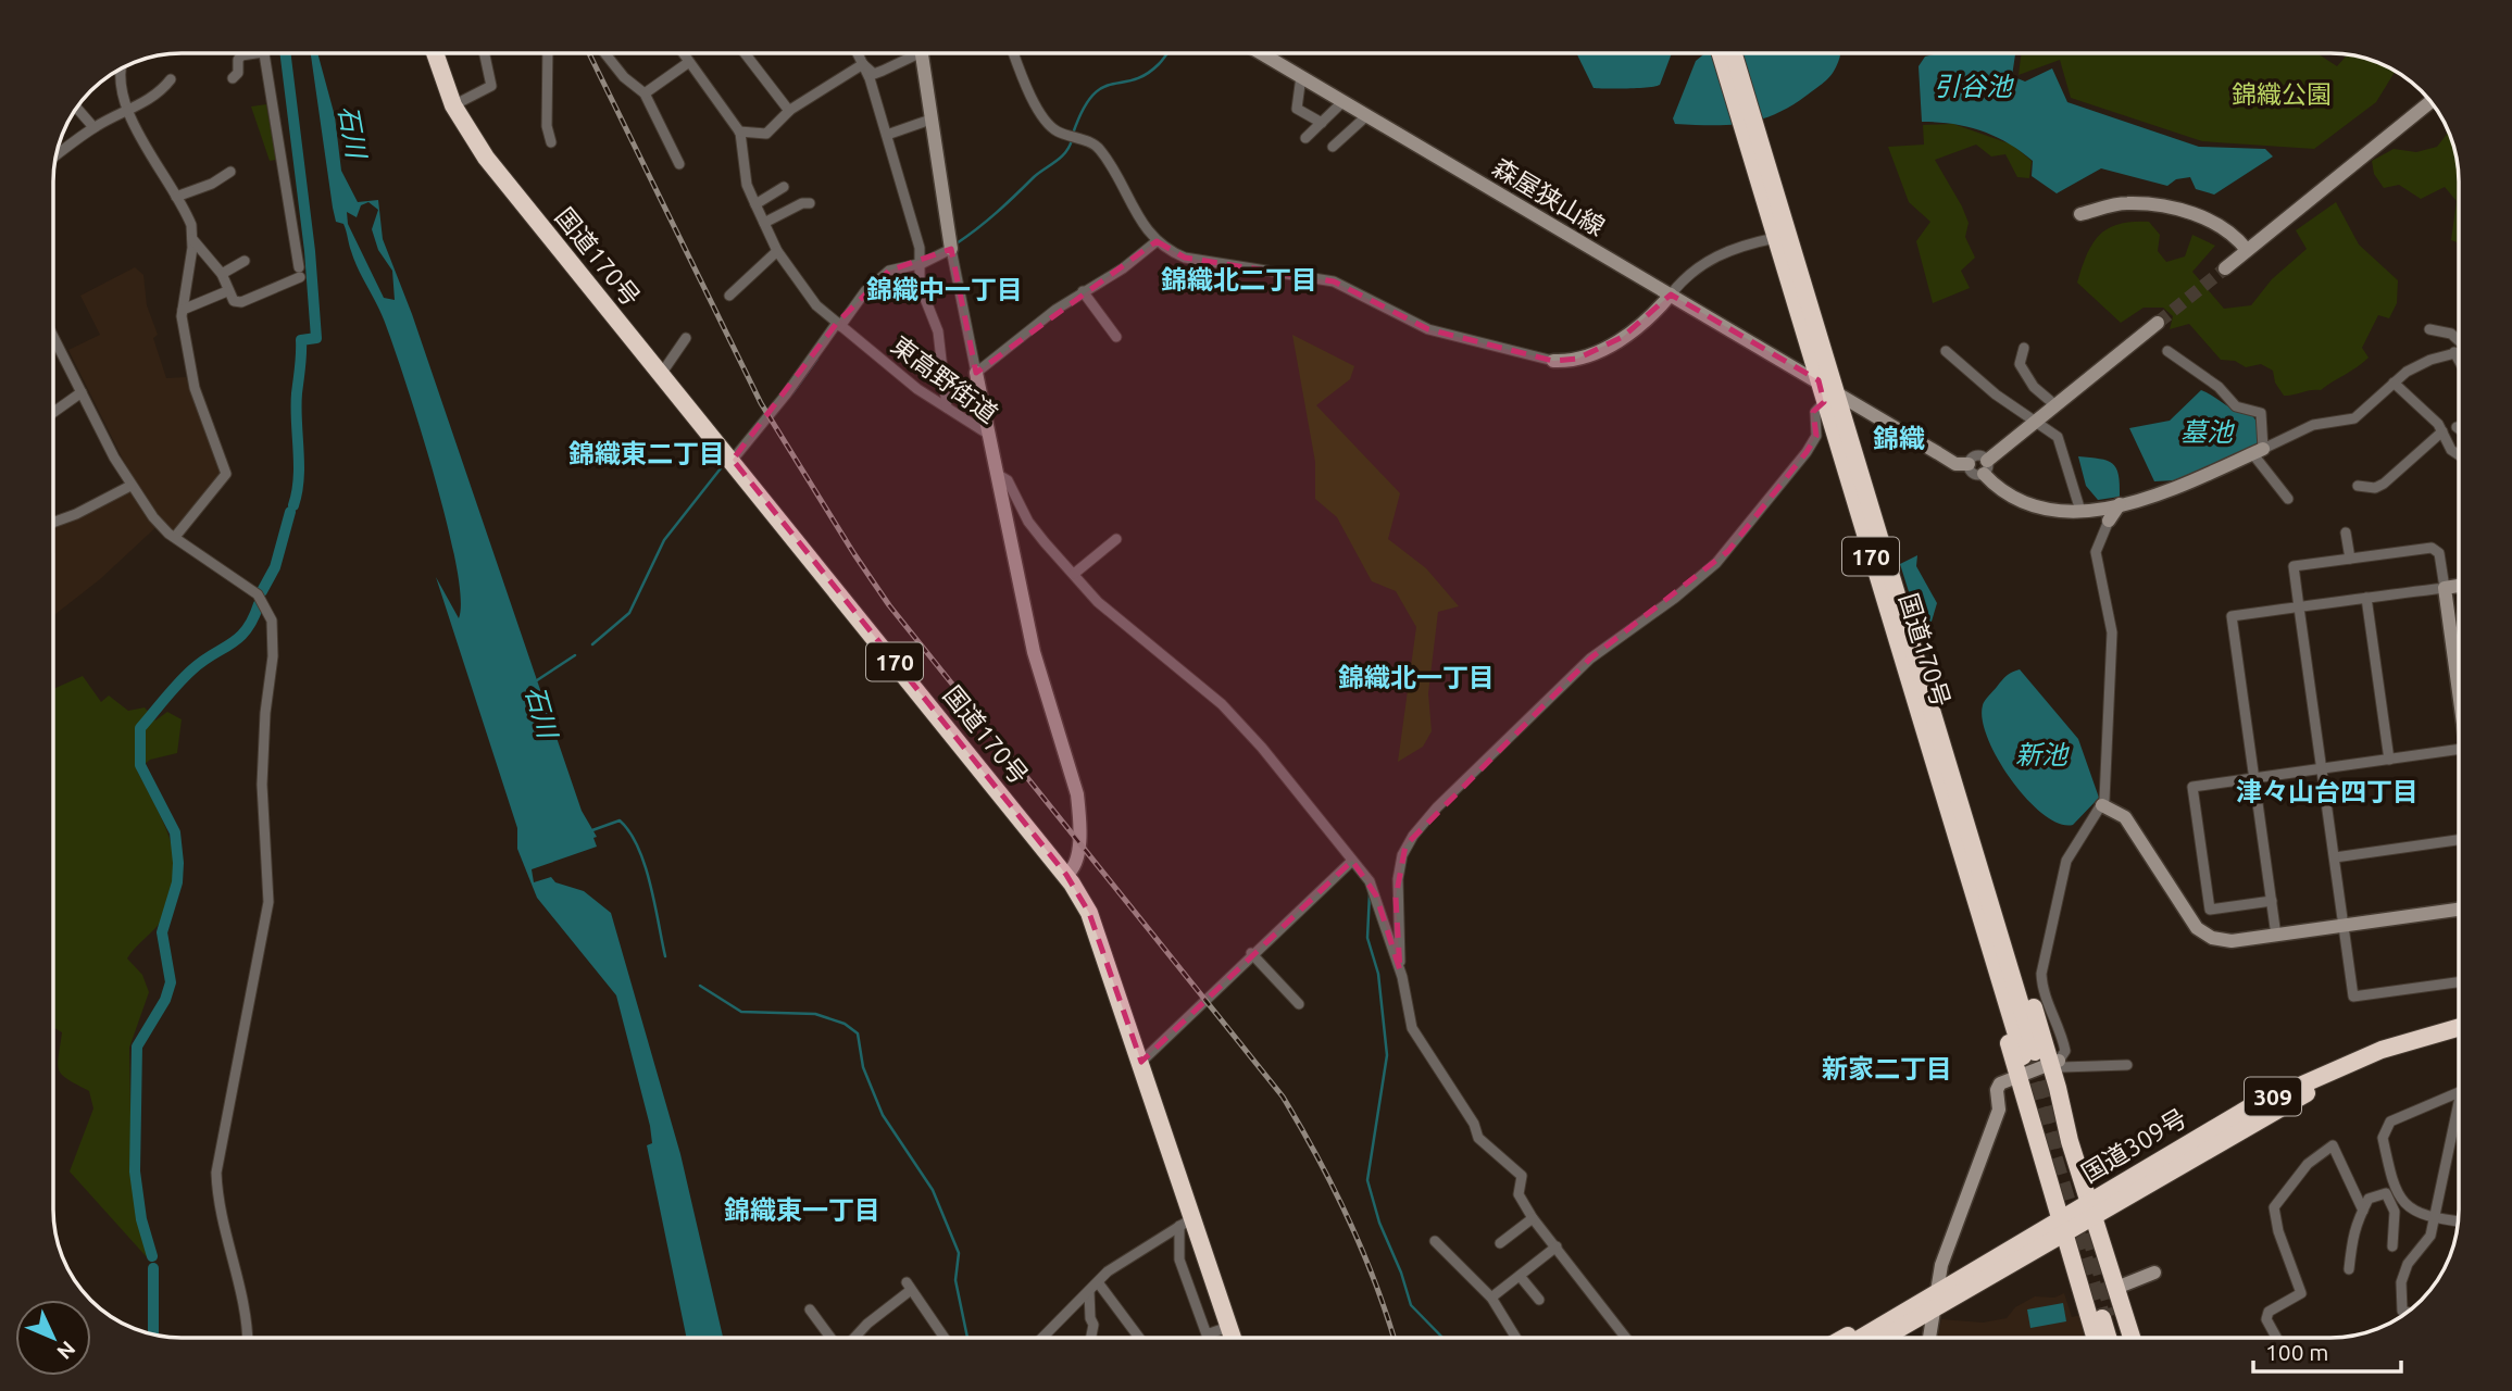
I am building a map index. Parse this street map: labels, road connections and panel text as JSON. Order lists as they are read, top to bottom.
{
  "streets": {
    "highway": [
      "国道170号",
      "170",
      "309",
      "国道309号"
    ],
    "street": ["森屋狭山線", "東高野街道"]
  },
  "crossings": [
    ["森屋狭山線", "国道170号"],
    ["309", "国道309号"]
  ],
  "districts": [
    "錦織北二丁目",
    "錦織中一丁目",
    "錦織",
    "錦織東二丁目",
    "錦織北一丁目",
    "津々山台四丁目",
    "新家二丁目",
    "錦織東一丁目"
  ],
  "water": [
    "引谷池",
    "石川",
    "墓池",
    "新池"
  ],
  "parks": ["錦織公園"],
  "scale_bar": "100 m",
  "north": "bottom right"
}
